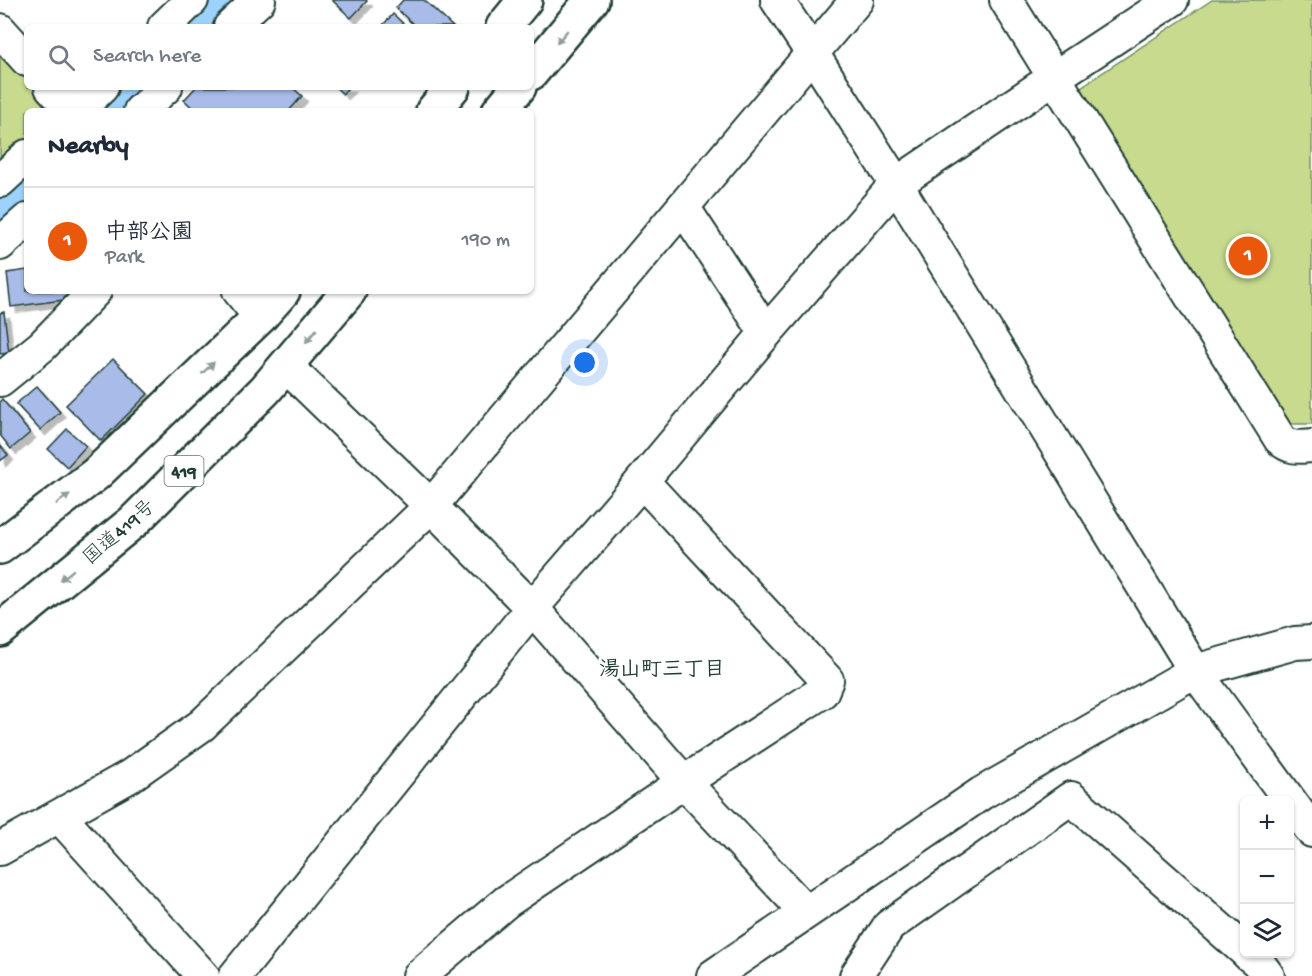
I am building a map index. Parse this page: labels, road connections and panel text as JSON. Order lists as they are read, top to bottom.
{
  "streets": {
    "highway": ["419", "国道419号"]
  },
  "districts": ["湯山町三丁目"],
  "page": {
    "search": "Search here",
    "heading": "Nearby",
    "list": [
      {
        "mark": "1",
        "name": "中部公園",
        "note": "Park",
        "value": "190 m"
      }
    ],
    "pins": "1",
    "map_buttons": ["+", "−"]
  }
}
